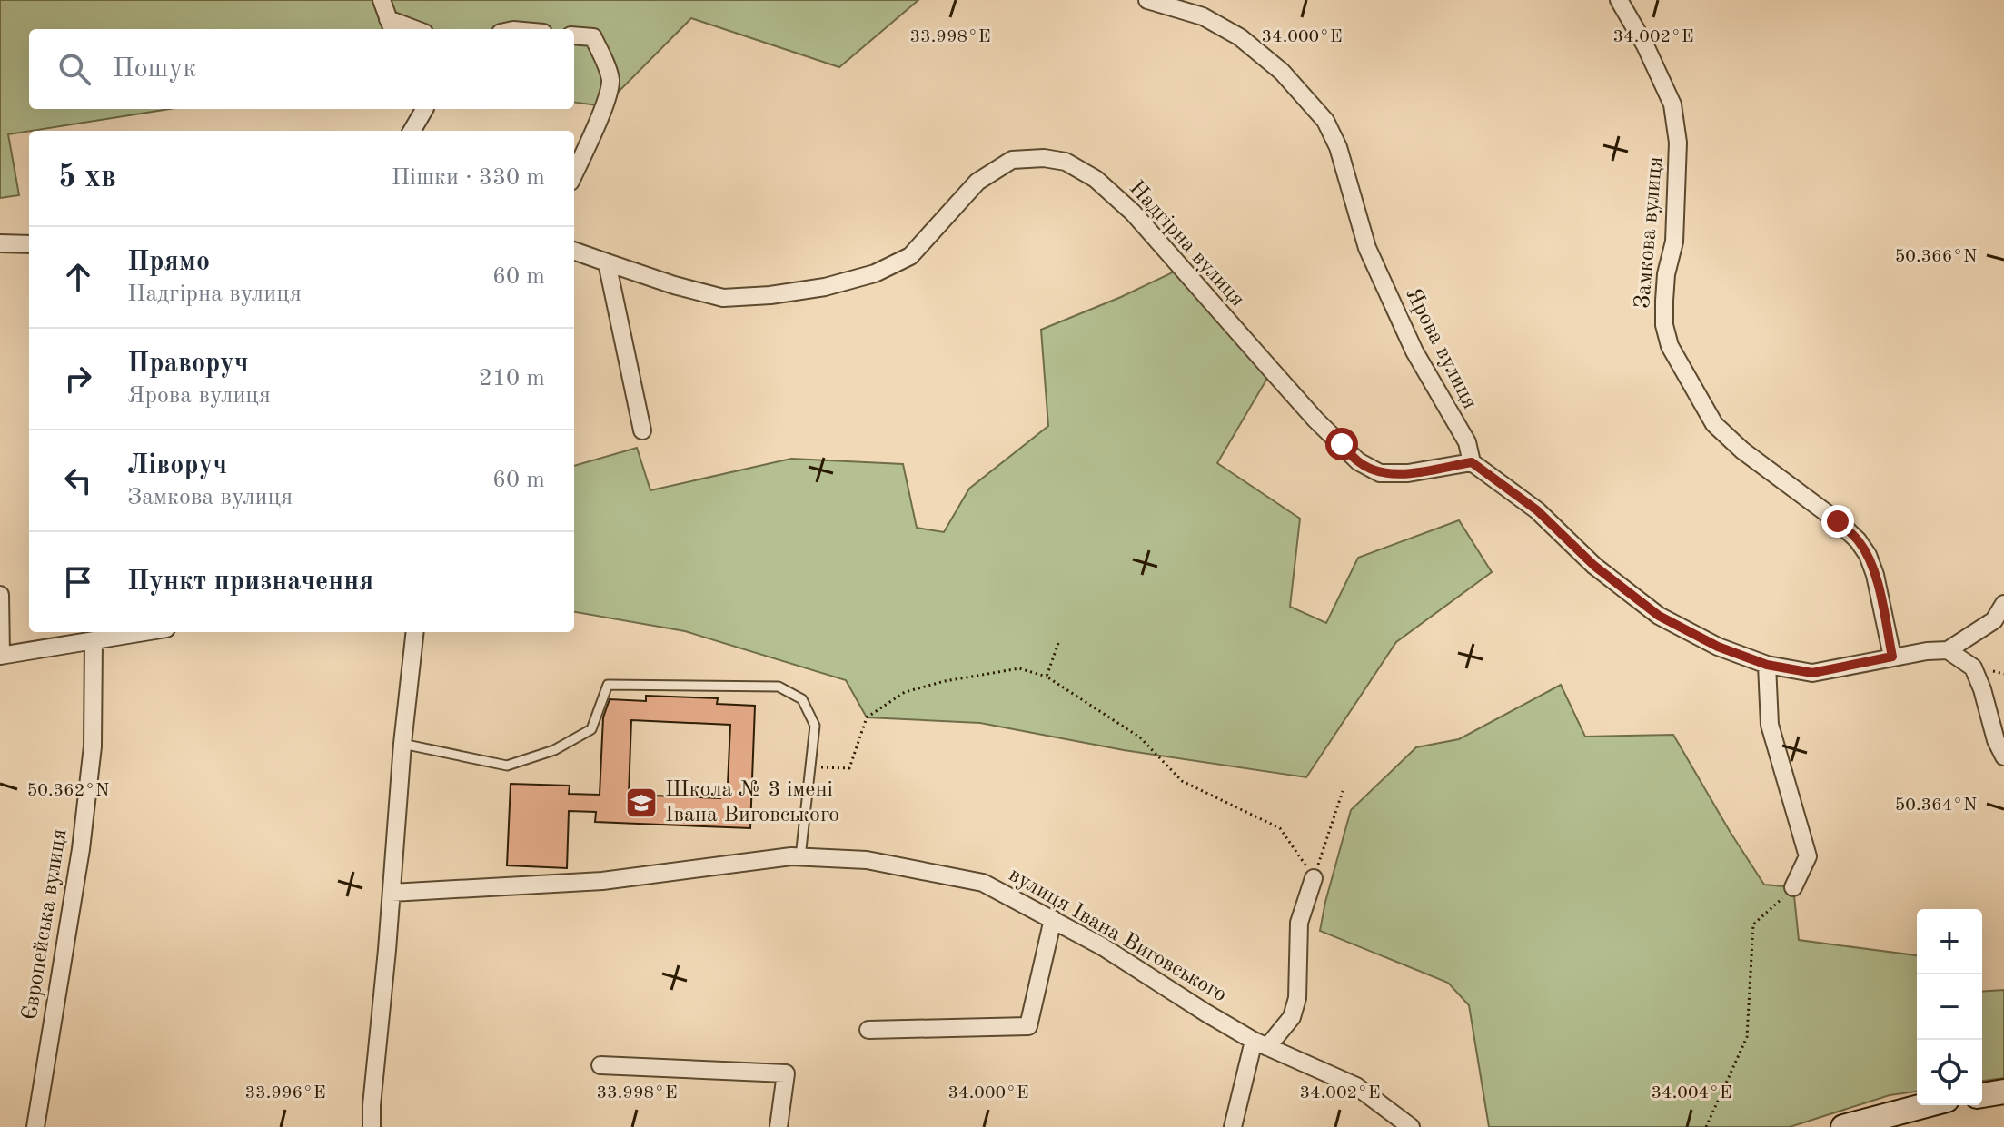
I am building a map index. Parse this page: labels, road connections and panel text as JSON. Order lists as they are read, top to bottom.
{
  "streets": {
    "street": [
      "Замкова вулиця",
      "Надгірна вулиця",
      "Ярова вулиця",
      "Європейська вулиця",
      "вулиця Івана Виговського"
    ]
  },
  "crossings": [
    ["Надгірна вулиця", "Ярова вулиця"]
  ],
  "places": {
    "school or university": ["Школа № 3 імені Івана Виговського"]
  },
  "page": {
    "search": "Пошук",
    "heading": ["5 хв", "Пішки · 330 m"],
    "list": [
      ["Прямо", "Надгірна вулиця", "60 m"],
      ["Праворуч", "Ярова вулиця", "210 m"],
      ["Ліворуч", "Замкова вулиця", "60 m"],
      "Пункт призначення"
    ],
    "map_buttons": ["+", "−"]
  },
  "coordinates": [
    "33.998°E",
    "34.000°E",
    "34.002°E",
    "50.366°N",
    "50.362°N",
    "50.364°N",
    "33.996°E",
    "34.004°E"
  ]
}
